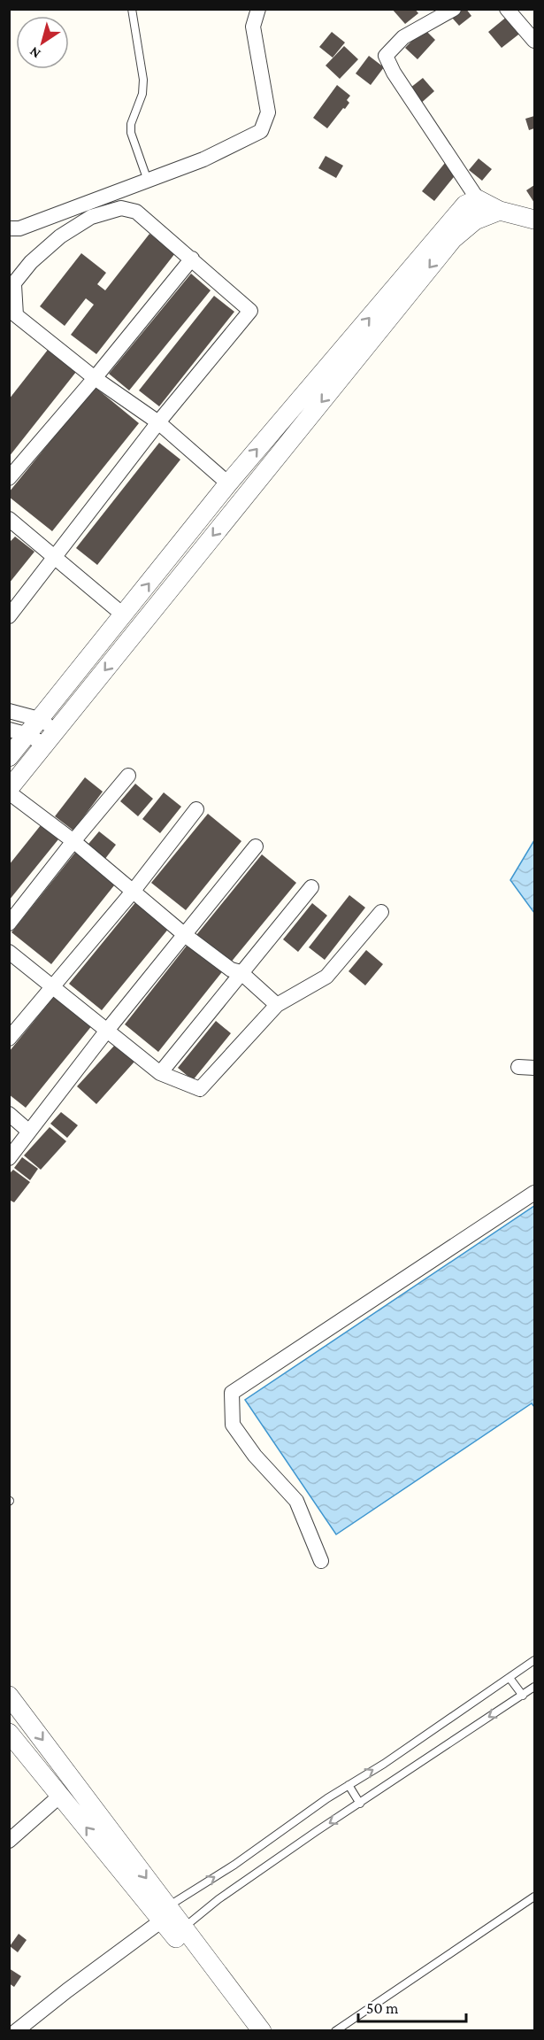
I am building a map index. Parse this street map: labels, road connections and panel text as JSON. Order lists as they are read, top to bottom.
{
  "scale_bar": "50 m",
  "north": "bottom left"
}
